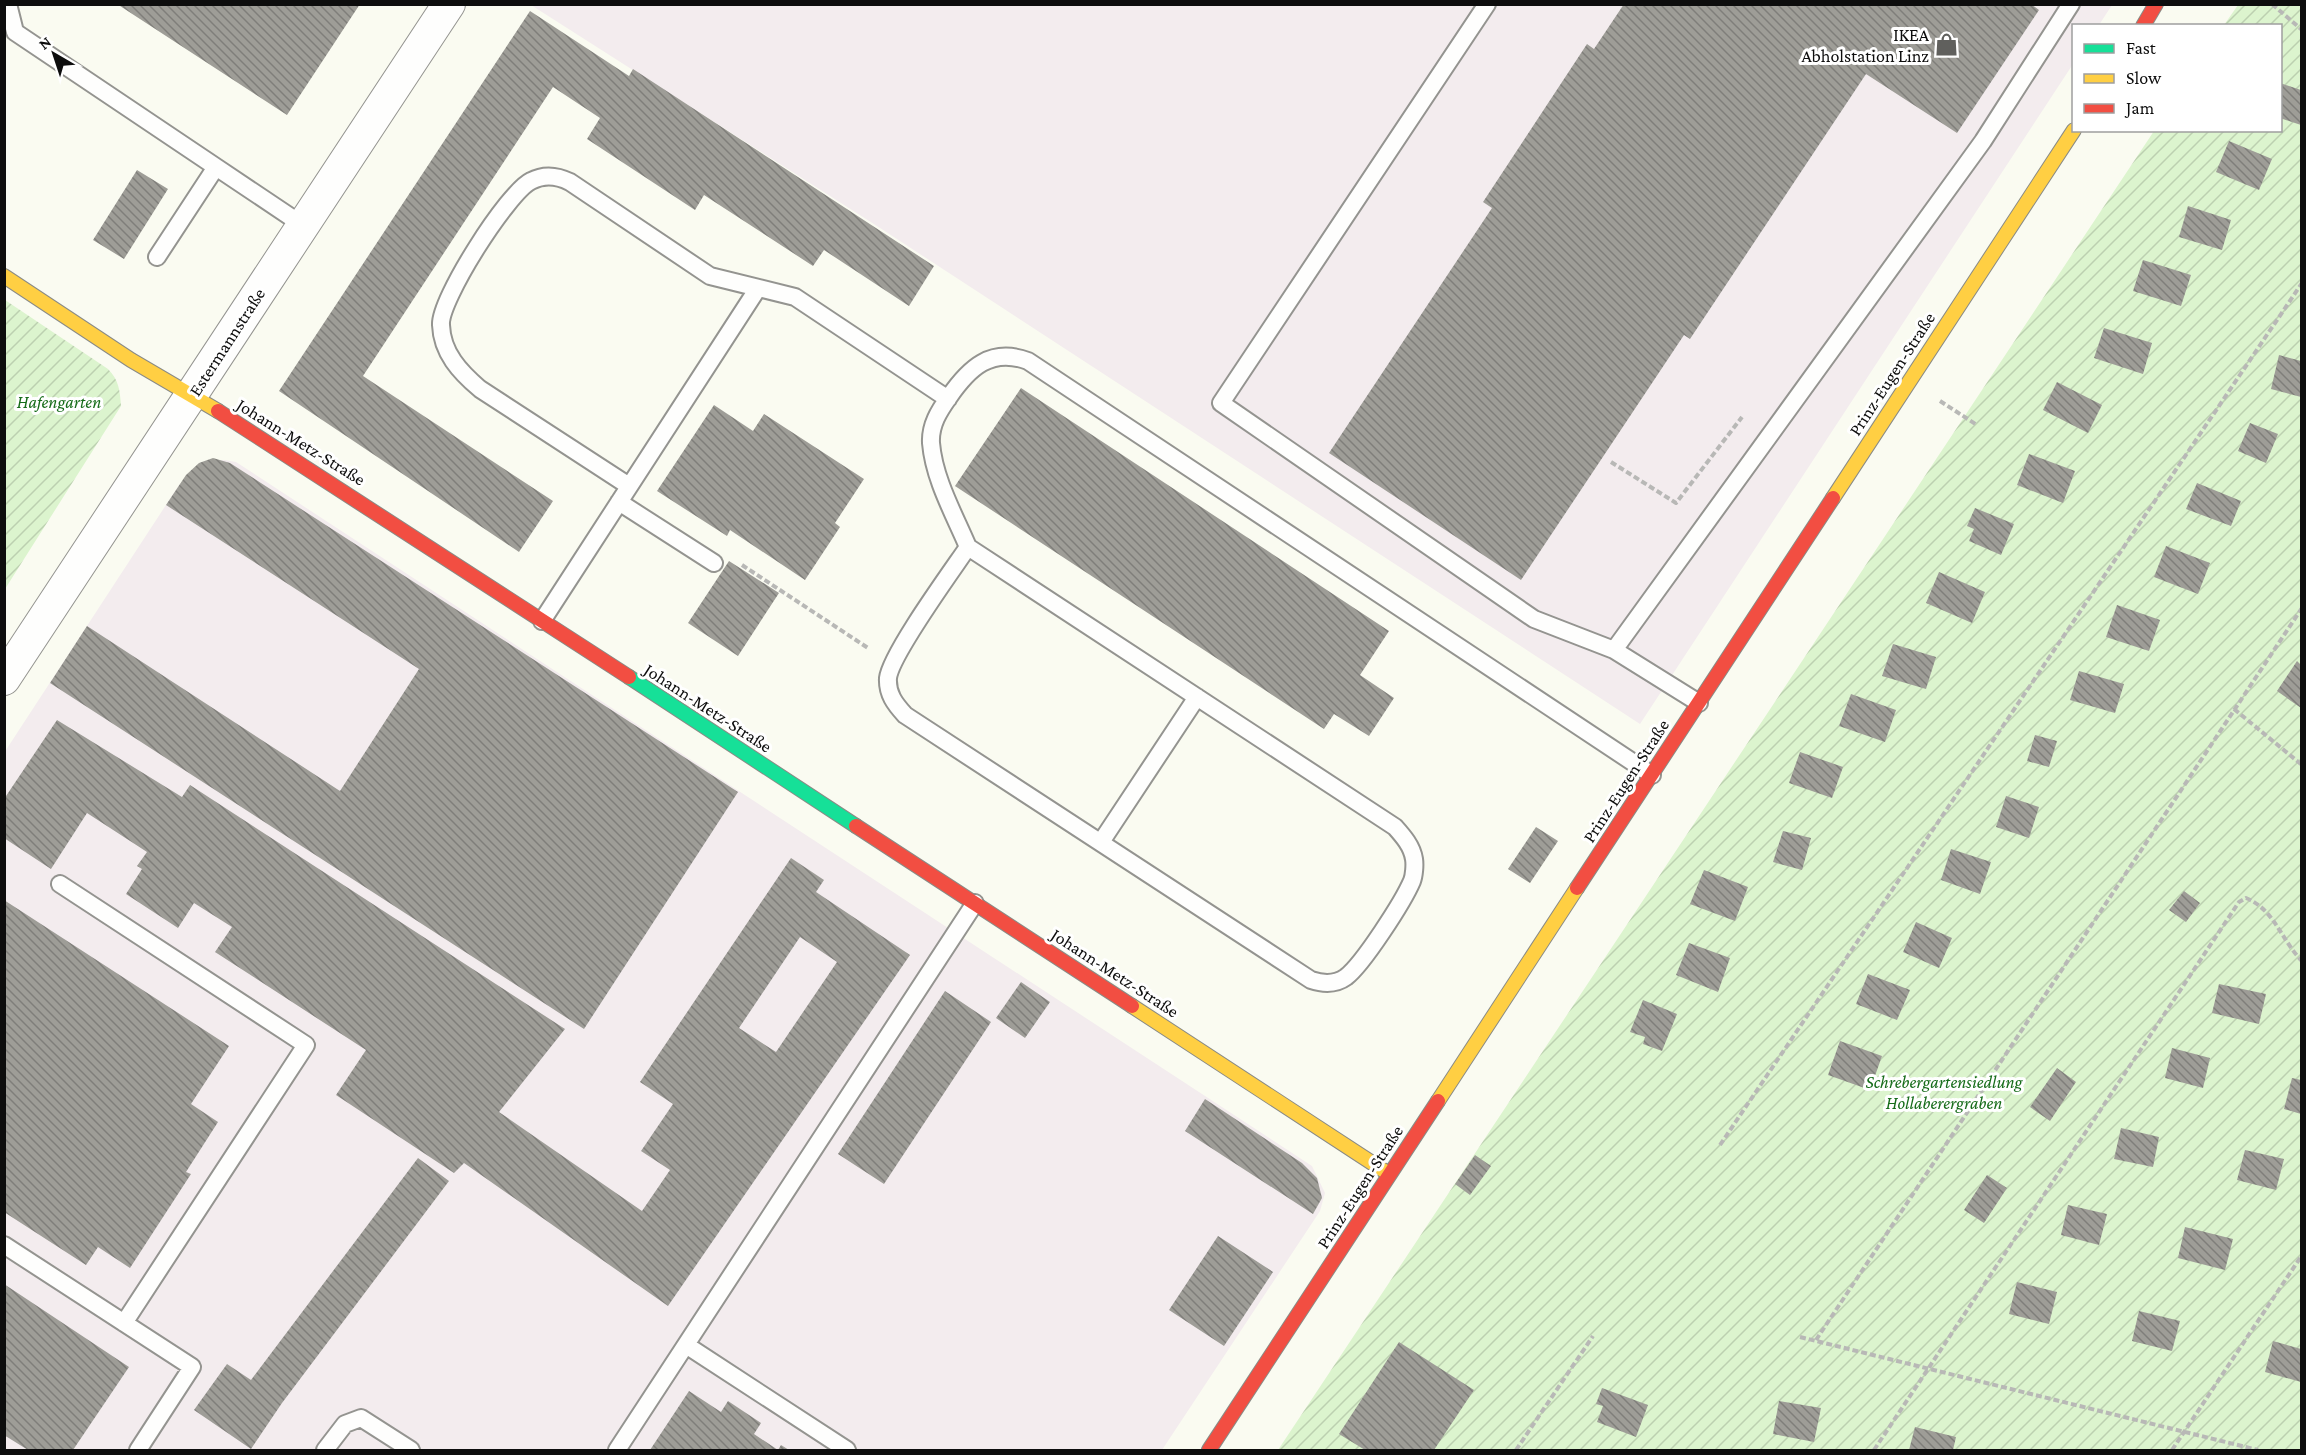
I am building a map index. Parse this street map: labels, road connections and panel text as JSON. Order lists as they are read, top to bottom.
{
  "streets": {
    "street": ["Estermannstraße", "Prinz-Eugen-Straße", "Johann-Metz-Straße"]
  },
  "crossings": [
    ["Estermannstraße", "Johann-Metz-Straße"],
    ["Prinz-Eugen-Straße", "Johann-Metz-Straße"]
  ],
  "parks": ["Hafengarten", "Schrebergartensiedlung Hollaberergraben"],
  "places": {
    "shop": ["IKEA Abholstation Linz"]
  },
  "legend": ["Fast", "Slow", "Jam"],
  "north": "top left"
}
